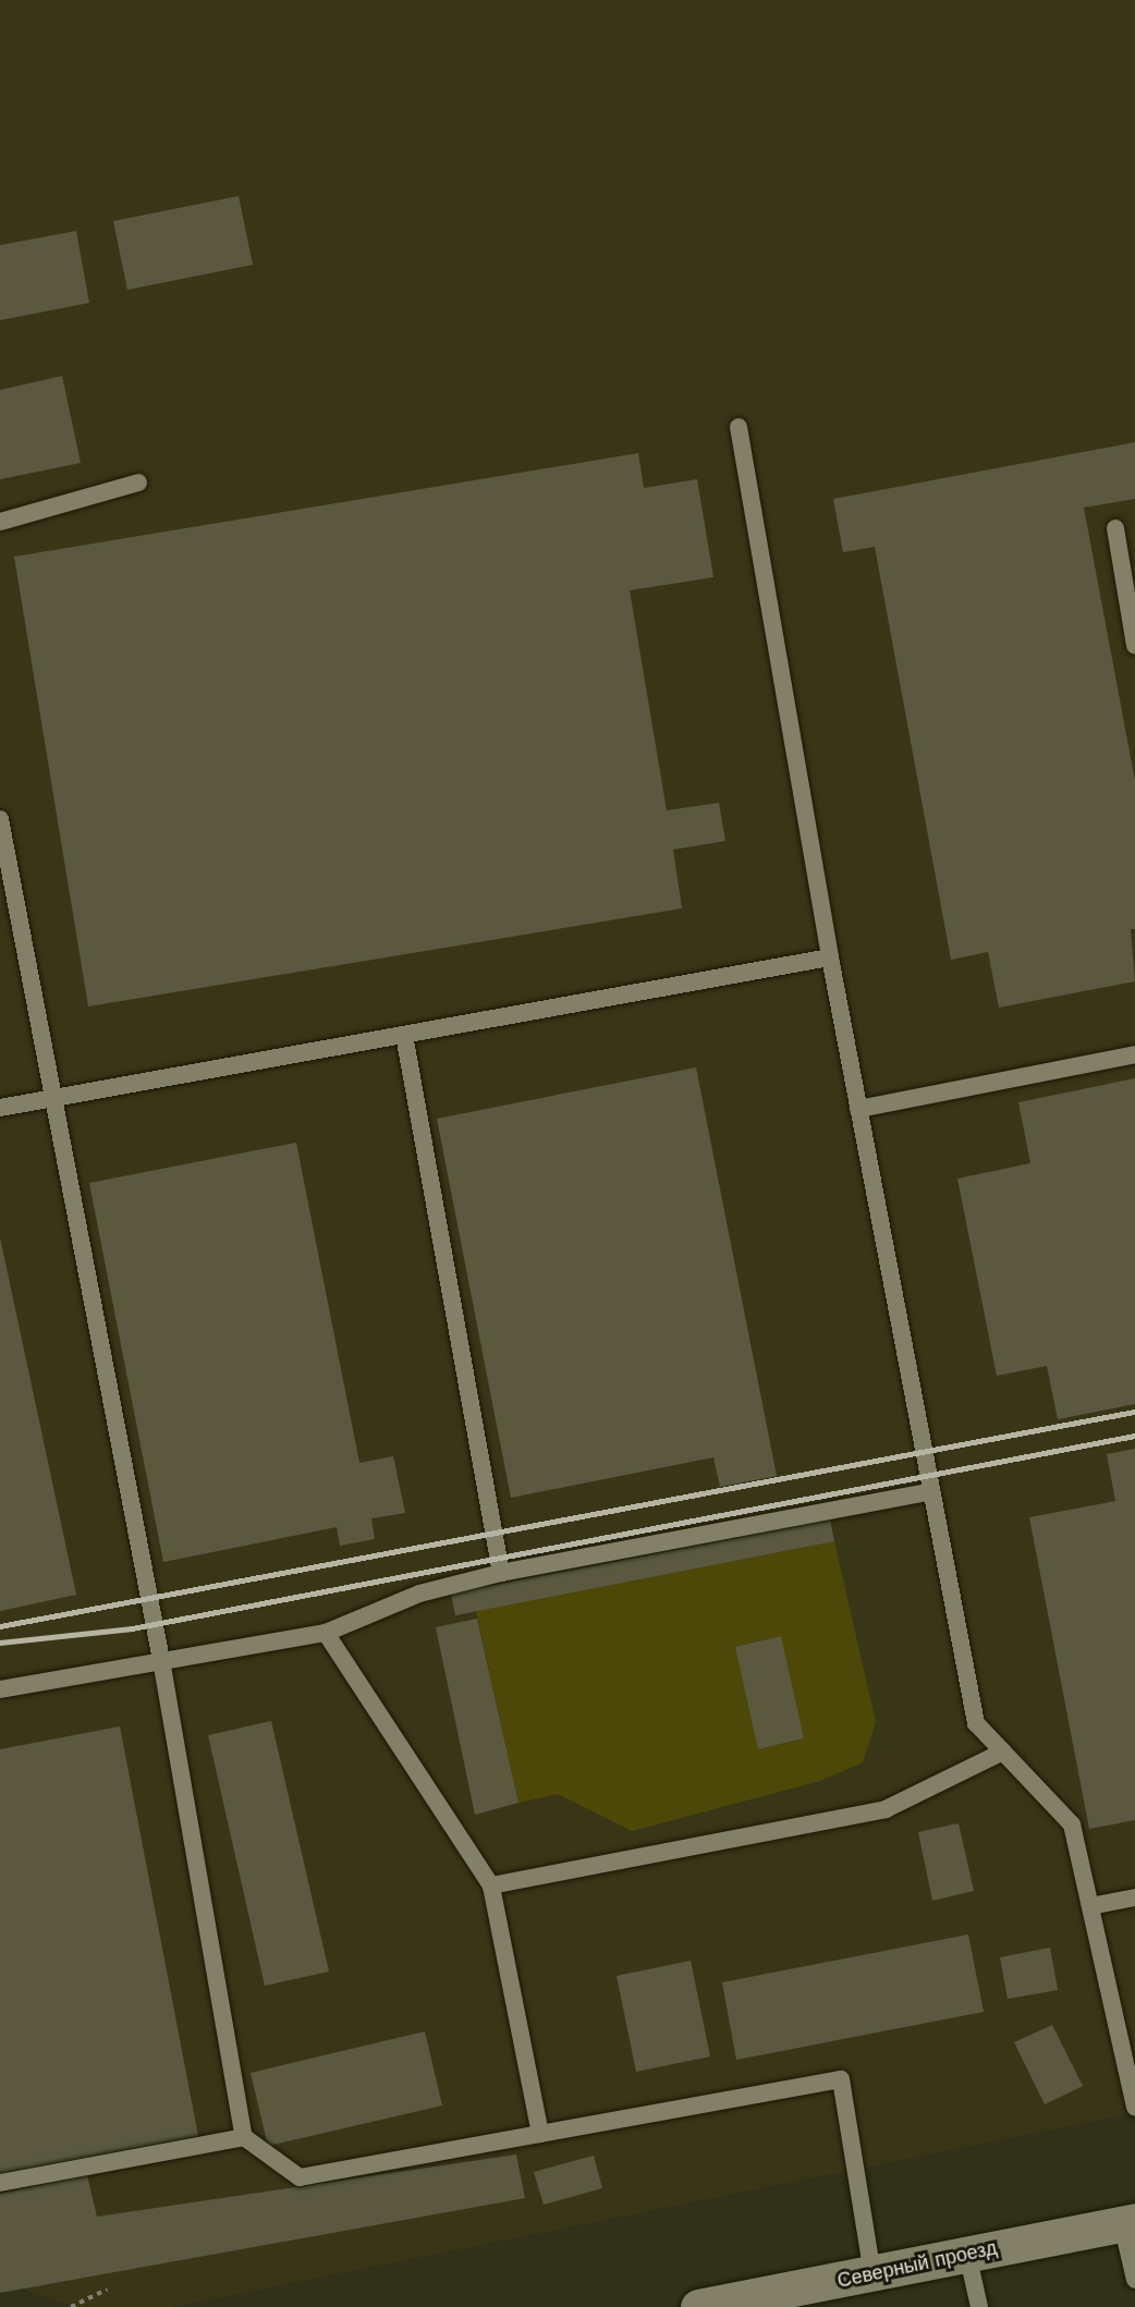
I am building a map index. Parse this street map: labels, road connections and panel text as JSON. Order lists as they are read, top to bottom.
{
  "streets": {
    "street": ["Северный проезд"]
  }
}
